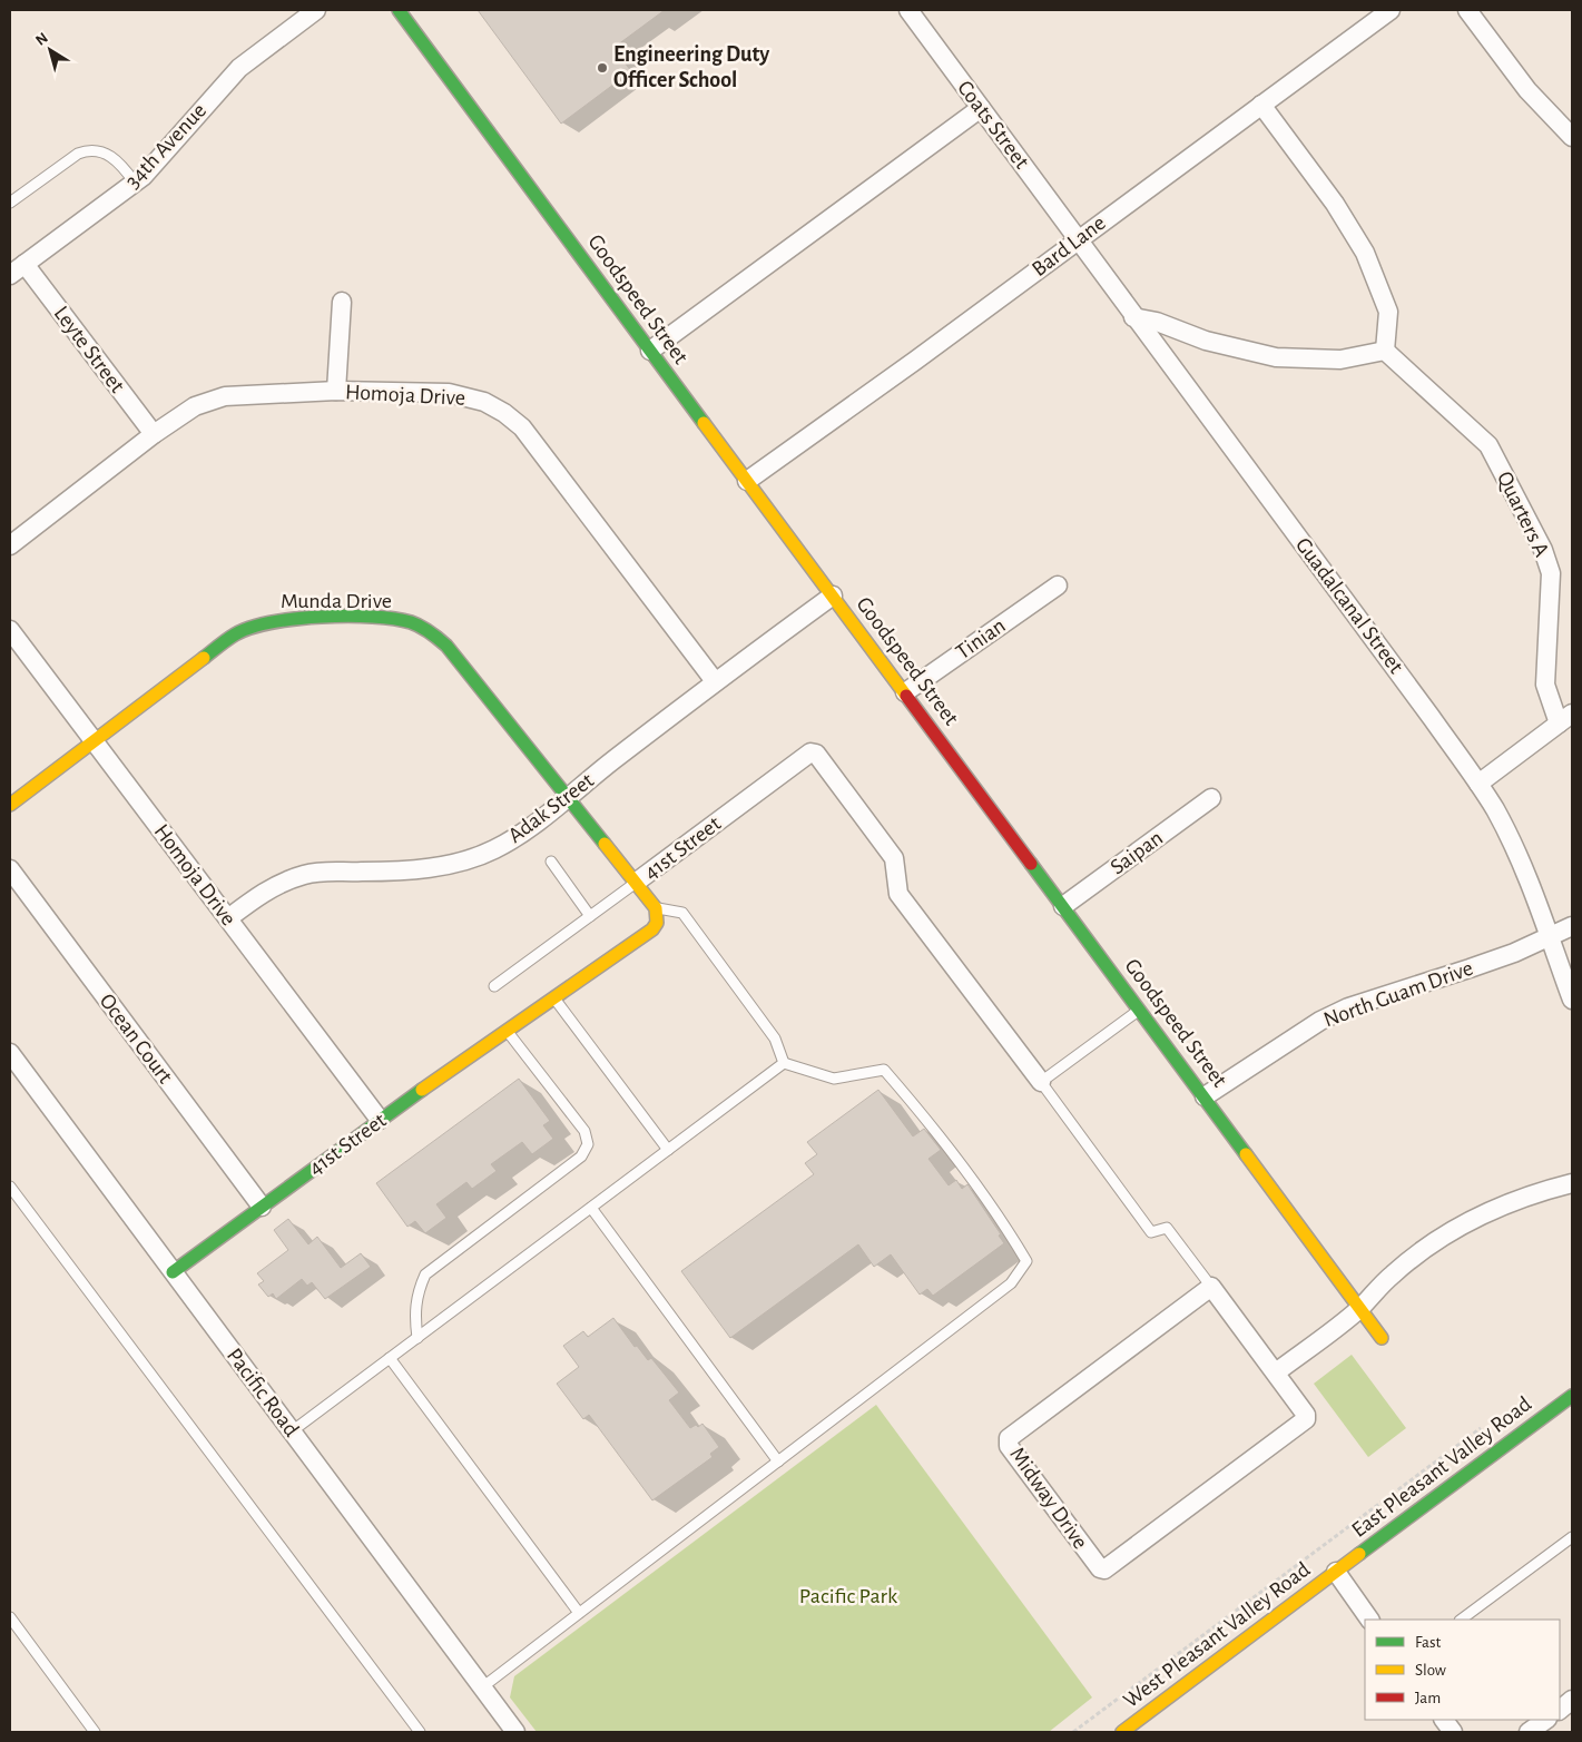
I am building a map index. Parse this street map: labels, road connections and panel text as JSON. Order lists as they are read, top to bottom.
{
  "streets": {
    "street": [
      "Coats Street",
      "34th Avenue",
      "Bard Lane",
      "Goodspeed Street",
      "Leyte Street",
      "Homoja Drive",
      "Quarters A",
      "Munda Drive",
      "Guadalcanal Street",
      "Tinian",
      "Adak Street",
      "41st Street",
      "Saipan",
      "North Guam Drive",
      "Ocean Court",
      "Pacific Road",
      "East Pleasant Valley Road",
      "Midway Drive",
      "West Pleasant Valley Road"
    ]
  },
  "crossings": [
    ["Coats Street", "Bard Lane"],
    ["Coats Street", "Guadalcanal Street"],
    ["34th Avenue", "Leyte Street"],
    ["Bard Lane", "Goodspeed Street"],
    ["Bard Lane", "Guadalcanal Street"],
    ["Goodspeed Street", "Tinian"],
    ["Goodspeed Street", "Adak Street"],
    ["Goodspeed Street", "Saipan"],
    ["Goodspeed Street", "North Guam Drive"],
    ["Leyte Street", "Homoja Drive"],
    ["Homoja Drive", "Munda Drive"],
    ["Homoja Drive", "Adak Street"],
    ["Homoja Drive", "41st Street"],
    ["Munda Drive", "Adak Street"],
    ["Munda Drive", "41st Street"],
    ["Guadalcanal Street", "North Guam Drive"],
    ["41st Street", "Ocean Court"],
    ["41st Street", "Pacific Road"],
    ["East Pleasant Valley Road", "West Pleasant Valley Road"]
  ],
  "parks": ["Pacific Park"],
  "places": ["Engineering Duty Officer School"],
  "legend": ["Fast", "Slow", "Jam"],
  "north": "top left"
}
